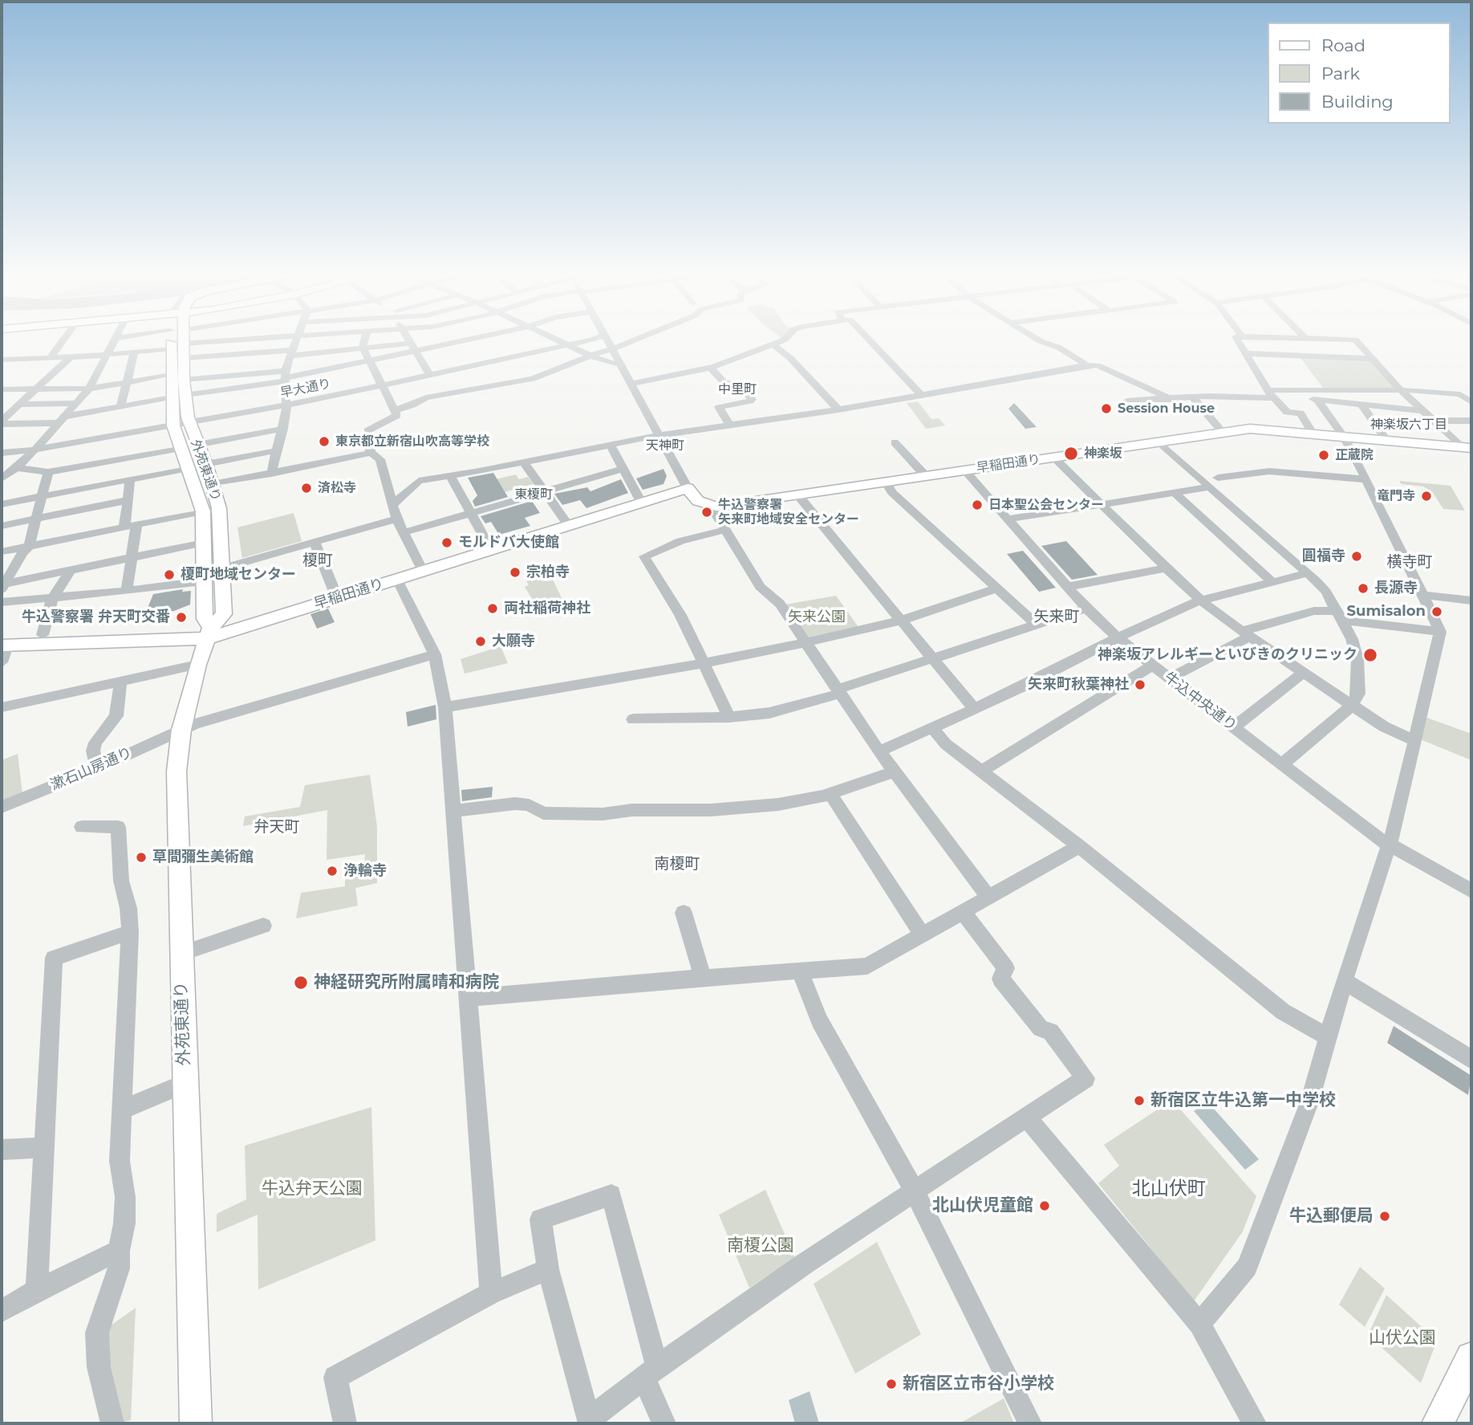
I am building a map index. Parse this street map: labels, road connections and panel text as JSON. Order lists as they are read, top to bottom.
{
  "streets": {
    "main road": ["早稲田通り", "外苑東通り"],
    "street": ["早大通り", "牛込中央通り", "漱石山房通り"]
  },
  "crossings": [
    ["早大通り", "外苑東通り"],
    ["早稲田通り", "外苑東通り"],
    ["早稲田通り", "牛込中央通り"],
    ["外苑東通り", "漱石山房通り"]
  ],
  "districts": [
    "中里町",
    "神楽坂六丁目",
    "天神町",
    "東榎町",
    "榎町",
    "横寺町",
    "矢来町",
    "弁天町",
    "南榎町",
    "北山伏町"
  ],
  "parks": [
    "矢来公園",
    "牛込弁天公園",
    "南榎公園",
    "山伏公園"
  ],
  "places": [
    "Session House",
    "東京都立新宿山吹高等学校",
    "神楽坂",
    "正蔵院",
    "済松寺",
    "竜門寺",
    "日本聖公会センター",
    "牛込警察署 矢来町地域安全センター",
    "モルドバ大使館",
    "圓福寺",
    "宗柏寺",
    "榎町地域センター",
    "長源寺",
    "両社稲荷神社",
    "Sumisalon",
    "牛込警察署 弁天町交番",
    "大願寺",
    "神楽坂アレルギーといびきのクリニック",
    "矢来町秋葉神社",
    "草間彌生美術館",
    "浄輪寺",
    "神経研究所附属晴和病院",
    "新宿区立牛込第一中学校",
    "北山伏児童館",
    "牛込郵便局",
    "新宿区立市谷小学校"
  ],
  "legend": ["Road", "Park", "Building"]
}
